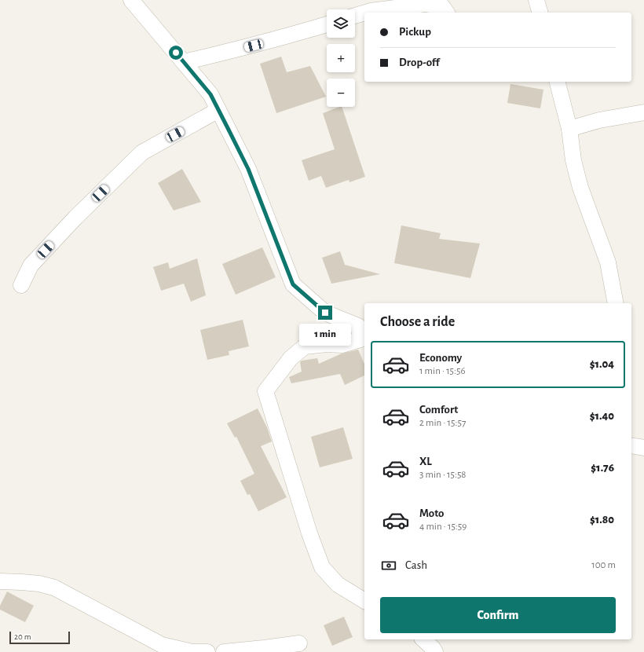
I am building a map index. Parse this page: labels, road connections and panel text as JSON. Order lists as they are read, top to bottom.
{
  "scale_bar": "20 m",
  "page": {
    "map_buttons": ["+", "−"],
    "banner": ["Pickup", "Drop-off"],
    "heading": "Choose a ride",
    "bubble": "1 min",
    "list": [
      {
        "name": "Economy",
        "note": "1 min · 15:56",
        "value": "$1.04"
      },
      {
        "name": "Comfort",
        "note": "2 min · 15:57",
        "value": "$1.40"
      },
      {
        "name": "XL",
        "note": "3 min · 15:58",
        "value": "$1.76"
      },
      {
        "name": "Moto",
        "note": "4 min · 15:59",
        "value": "$1.80"
      }
    ],
    "pay": ["Cash", "100 m"],
    "buttons": "Confirm",
    "scale": "20 m"
  }
}
